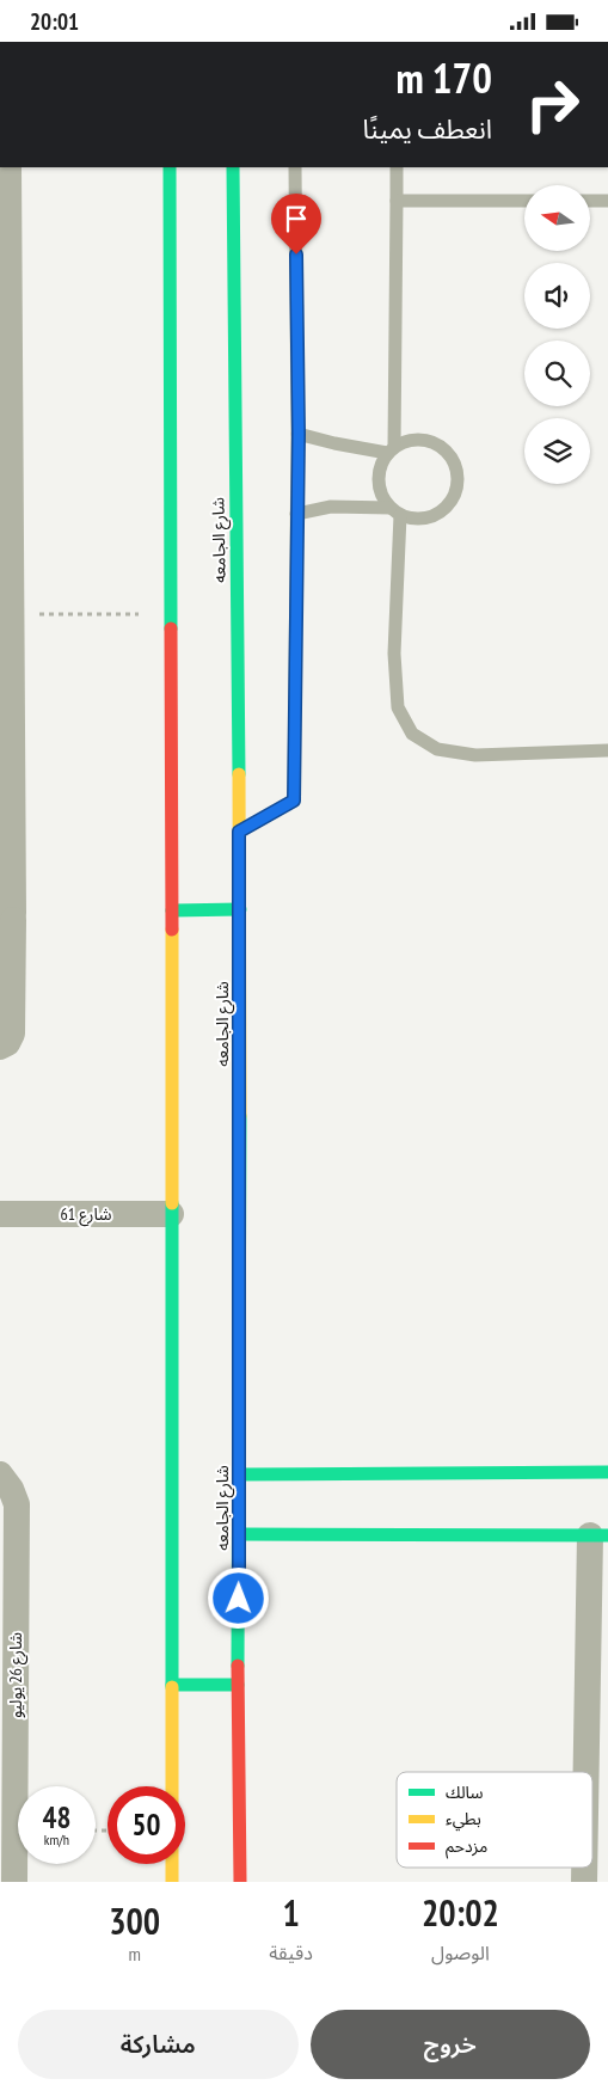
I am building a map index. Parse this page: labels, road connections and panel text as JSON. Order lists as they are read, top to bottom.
{
  "streets": {
    "main road": ["شارع الجامعه"],
    "street": ["شارع 61", "شارع 26 يوليو"]
  },
  "legend": ["سالك", "بطيء", "مزدحم"],
  "north": "left",
  "page": {
    "status": "20:01",
    "turn": ["170 m", "انعطف يمينًا"],
    "speed": "48 km/h",
    "limit": "50",
    "eta": [
      "20:02",
      "الوصول",
      "1",
      "دقيقة",
      "300",
      "m"
    ],
    "buttons": ["خروج", "مشاركة"]
  }
}
